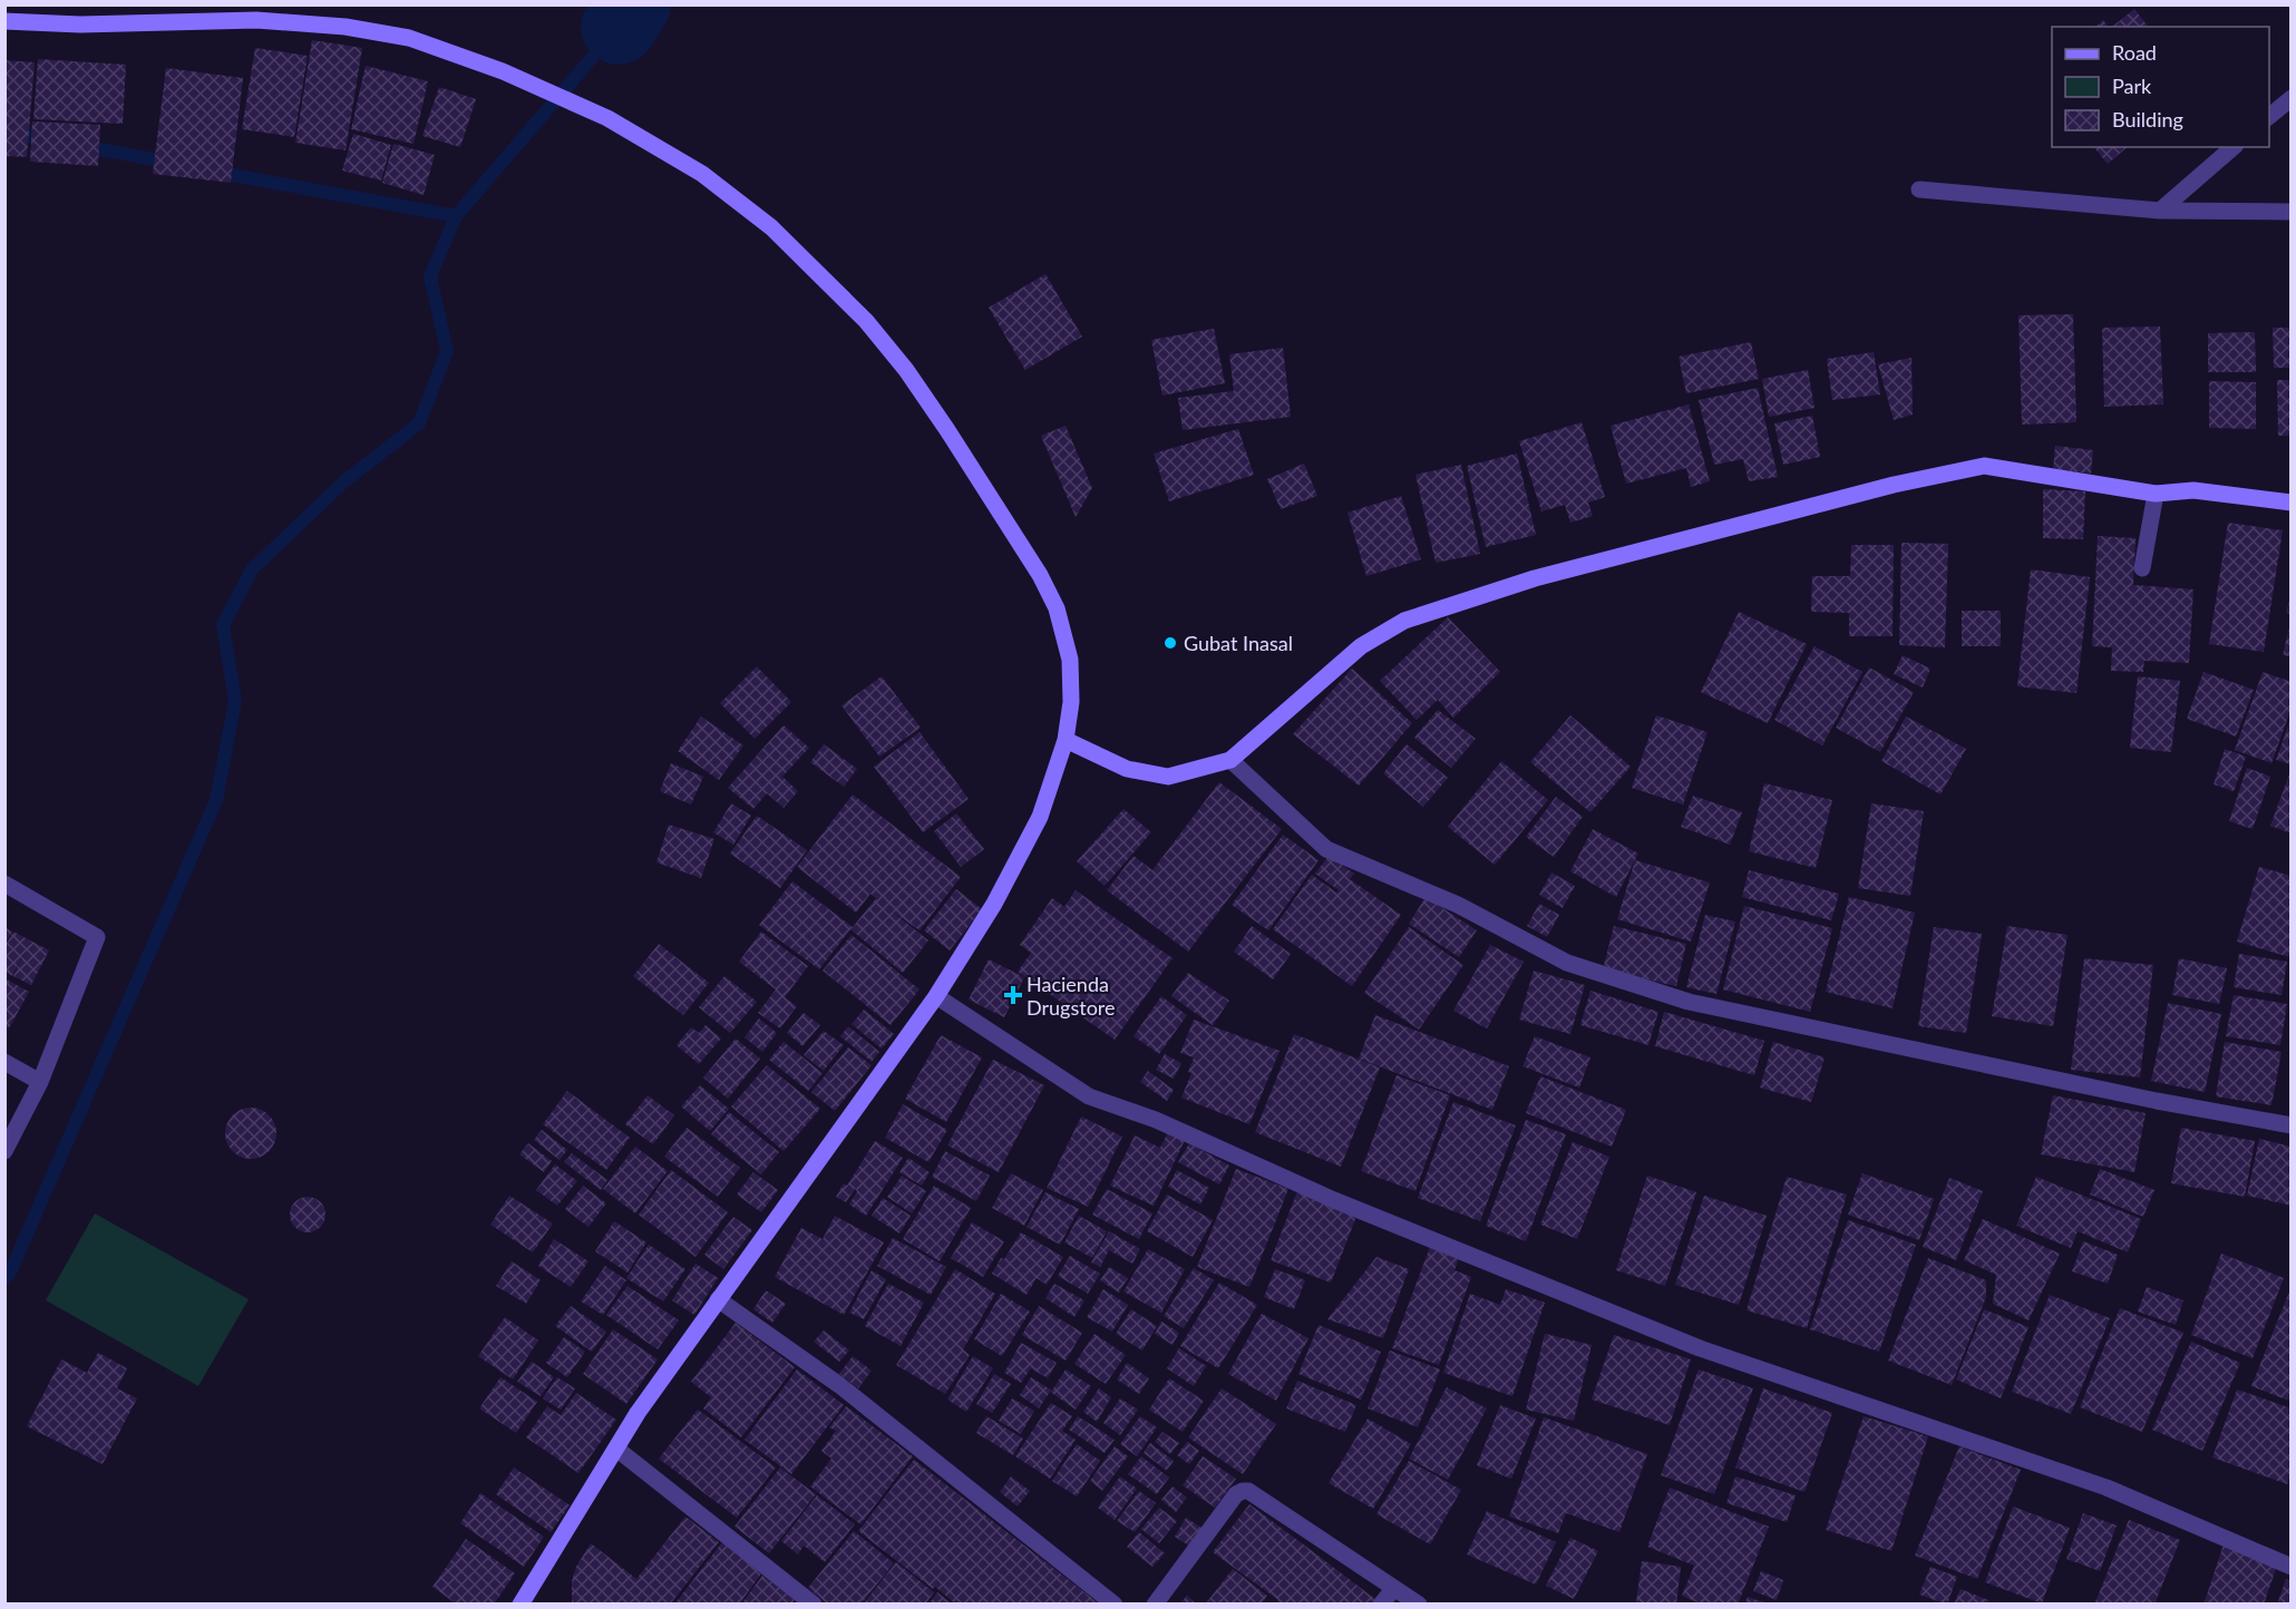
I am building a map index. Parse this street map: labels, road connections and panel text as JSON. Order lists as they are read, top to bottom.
{
  "places": {
    "other": ["Gubat Inasal"],
    "health": ["Hacienda Drugstore"]
  },
  "legend": ["Road", "Park", "Building"]
}
